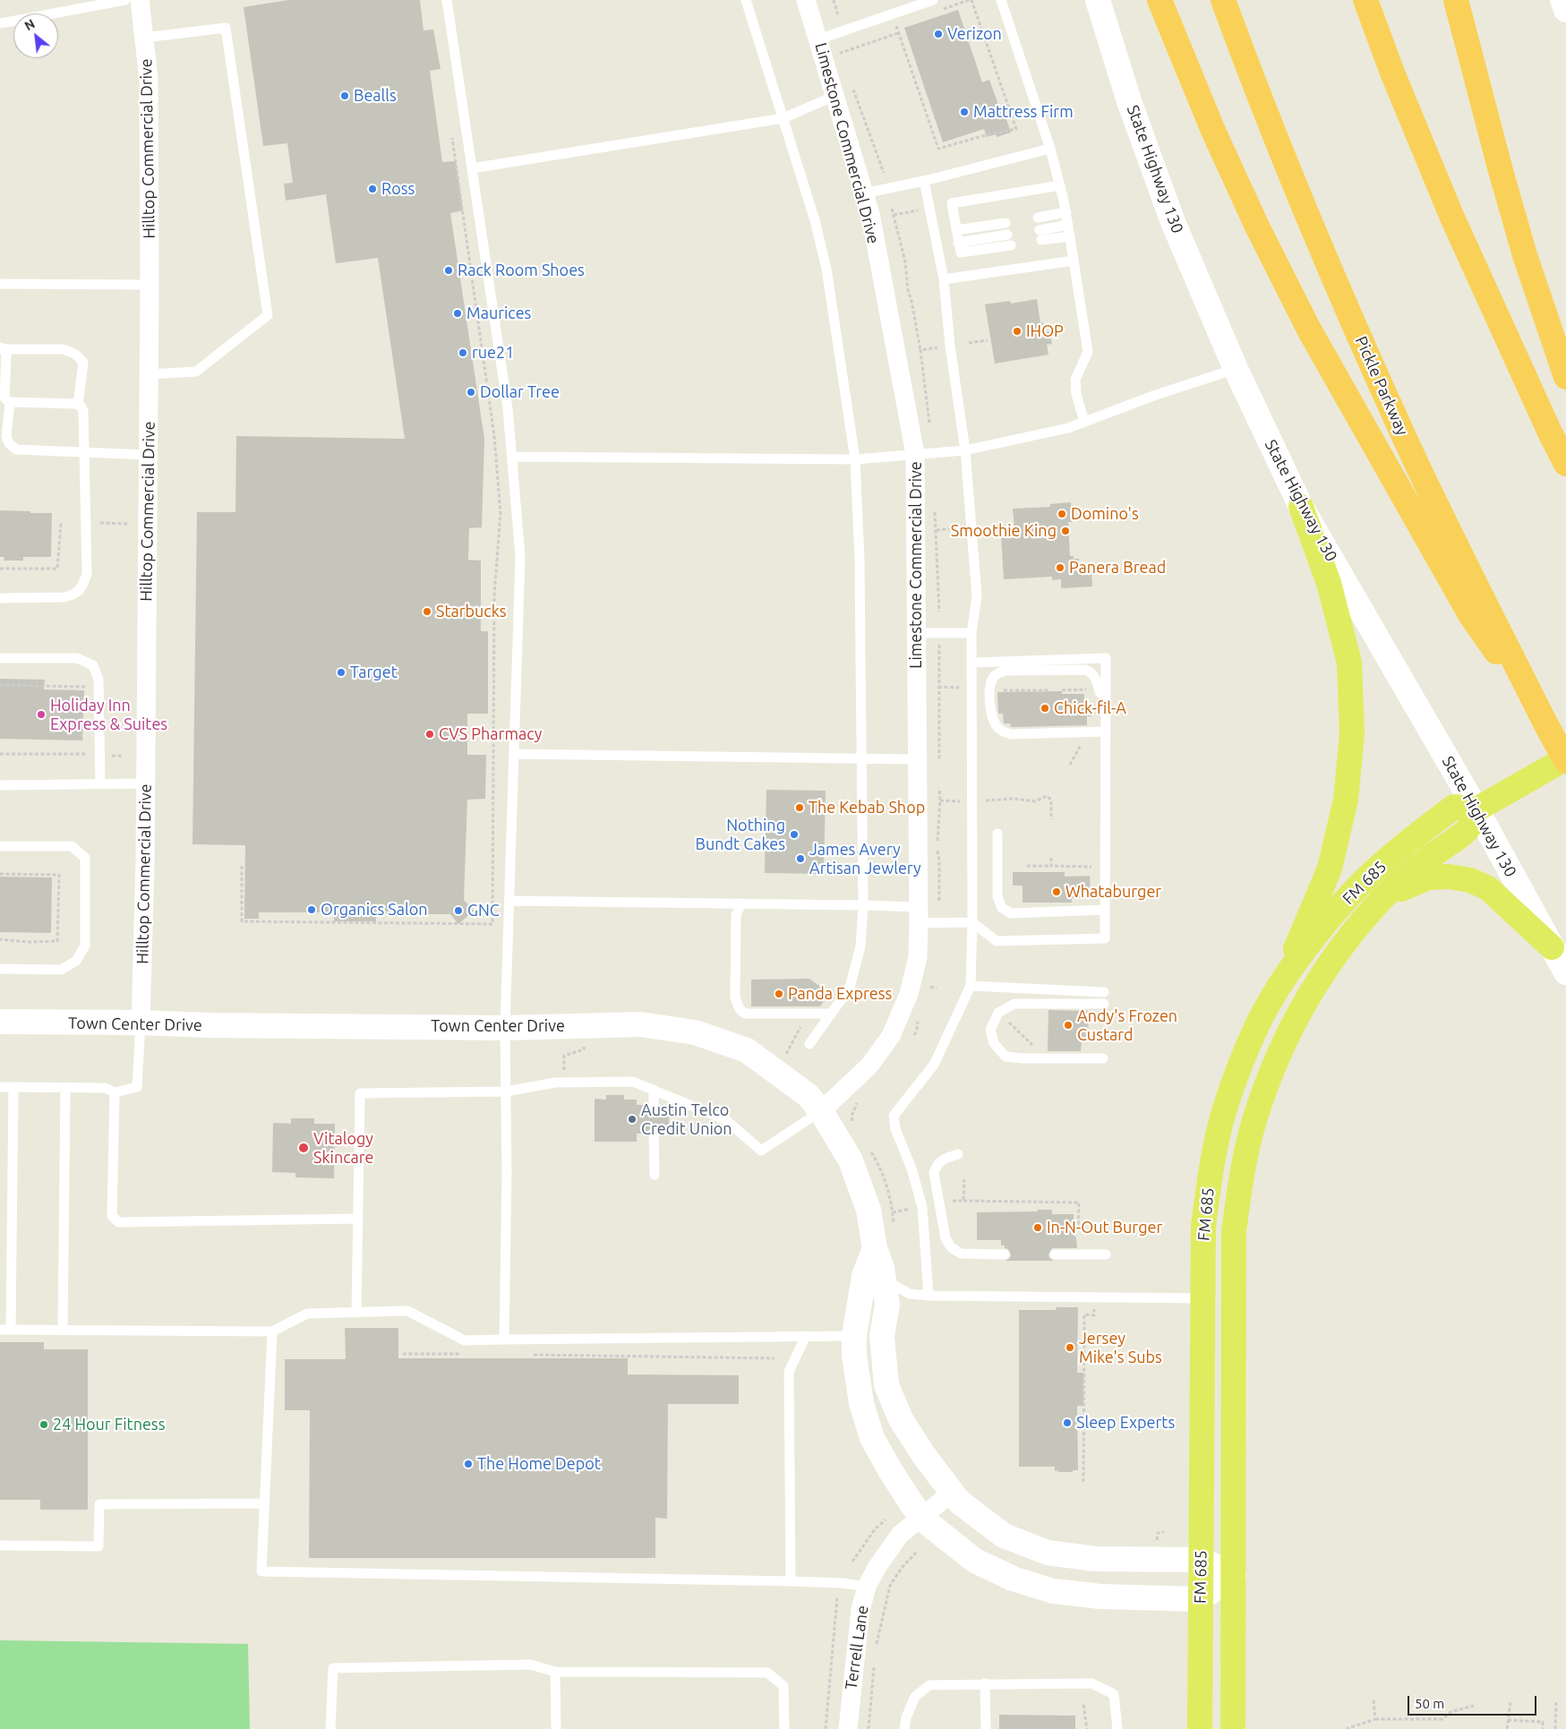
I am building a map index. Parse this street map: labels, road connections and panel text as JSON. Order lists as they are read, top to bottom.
{
  "streets": {
    "highway": ["Pickle Parkway"],
    "main road": ["FM 685"],
    "street": [
      "Limestone Commercial Drive",
      "Hilltop Commercial Drive",
      "State Highway 130",
      "Town Center Drive",
      "Terrell Lane"
    ]
  },
  "crossings": [
    ["Limestone Commercial Drive", "Town Center Drive"],
    ["Hilltop Commercial Drive", "Town Center Drive"],
    ["State Highway 130", "FM 685"],
    ["FM 685", "Town Center Drive"],
    ["Town Center Drive", "Terrell Lane"]
  ],
  "places": [
    "Verizon",
    "Bealls",
    "Mattress Firm",
    "Ross",
    "Rack Room Shoes",
    "Maurices",
    "IHOP",
    "rue21",
    "Dollar Tree",
    "Domino's",
    "Smoothie King",
    "Panera Bread",
    "Starbucks",
    "Target",
    "Chick-fil-A",
    "Holiday Inn Express & Suites",
    "CVS Pharmacy",
    "The Kebab Shop",
    "Nothing Bundt Cakes",
    "James Avery Artisan Jewlery",
    "Whataburger",
    "Organics Salon",
    "GNC",
    "Panda Express",
    "Andy's Frozen Custard",
    "Austin Telco Credit Union",
    "Vitalogy Skincare",
    "In-N-Out Burger",
    "Jersey Mike's Subs",
    "Sleep Experts",
    "24 Hour Fitness",
    "The Home Depot"
  ],
  "scale_bar": "50 m",
  "north": "top left"
}
